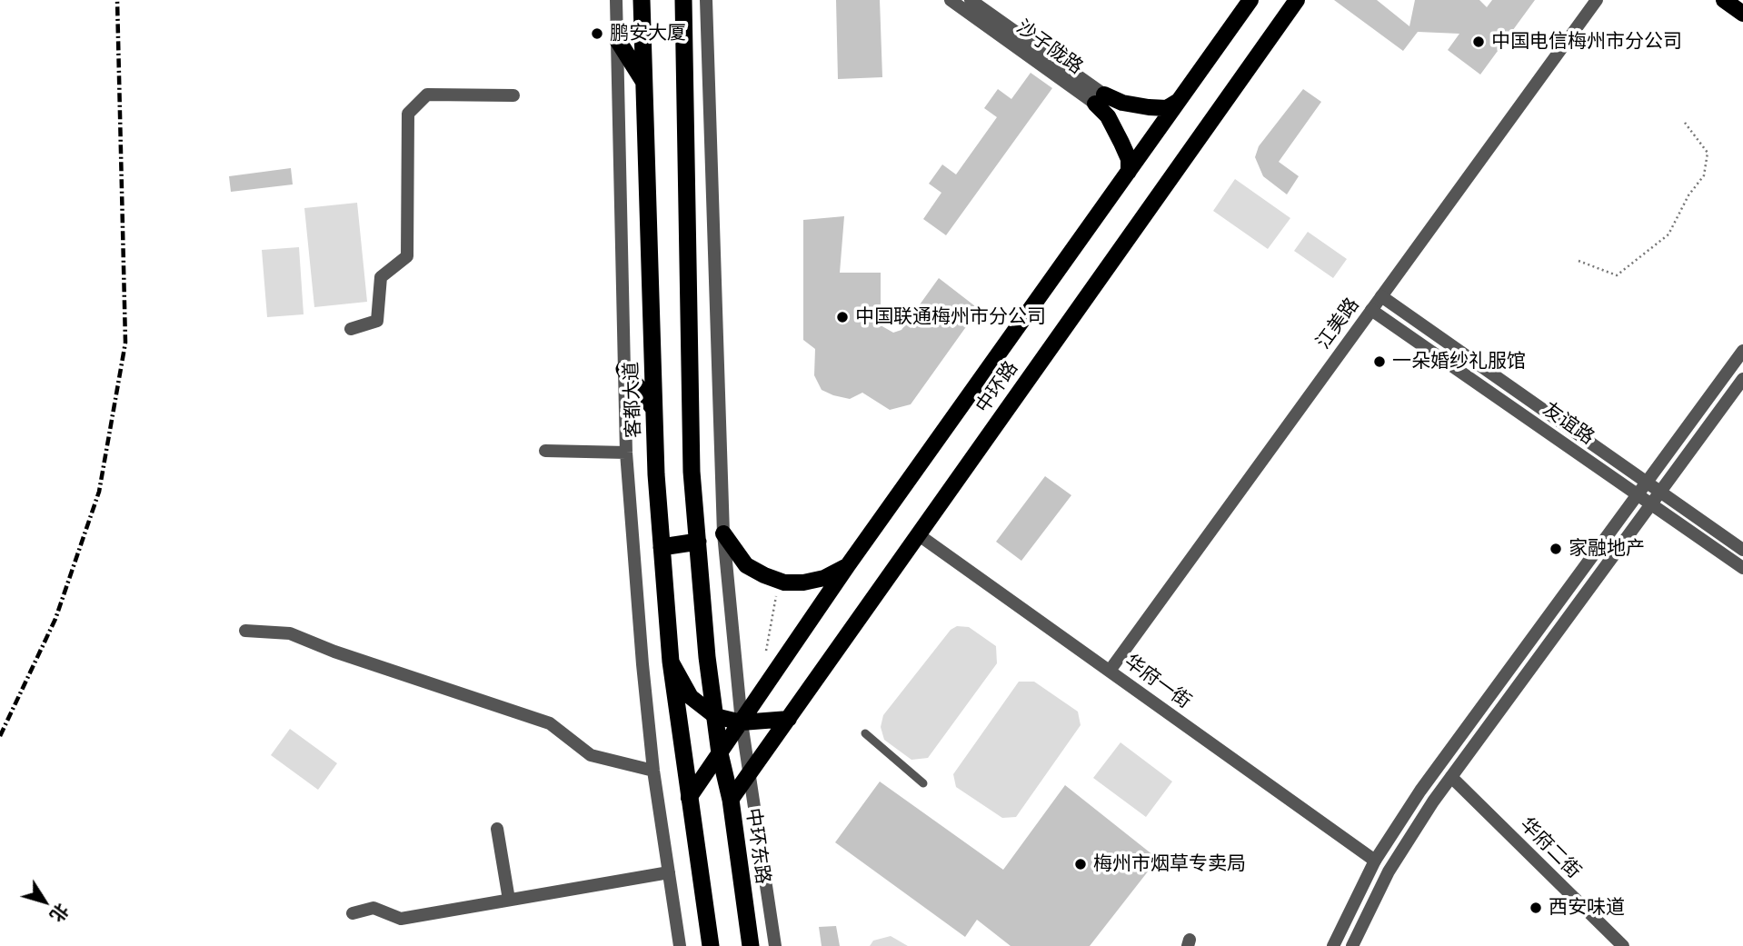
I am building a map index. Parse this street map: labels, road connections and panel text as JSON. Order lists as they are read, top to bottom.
{
  "streets": {
    "highway": ["客都大道", "中环东路"],
    "main road": ["中环路"],
    "street": [
      "沙子陇路",
      "江美路",
      "友谊路",
      "华府一街",
      "华府二街"
    ]
  },
  "crossings": [
    ["江美路", "友谊路"],
    ["江美路", "华府一街"],
    ["中环路", "客都大道"],
    ["中环路", "华府一街"],
    ["中环路", "中环东路"]
  ],
  "places": [
    "鹏安大厦",
    "中国电信梅州市分公司",
    "中国联通梅州市分公司",
    "一朵婚纱礼服馆",
    "家融地产",
    "梅州市烟草专卖局",
    "西安味道"
  ],
  "north": "bottom right"
}
